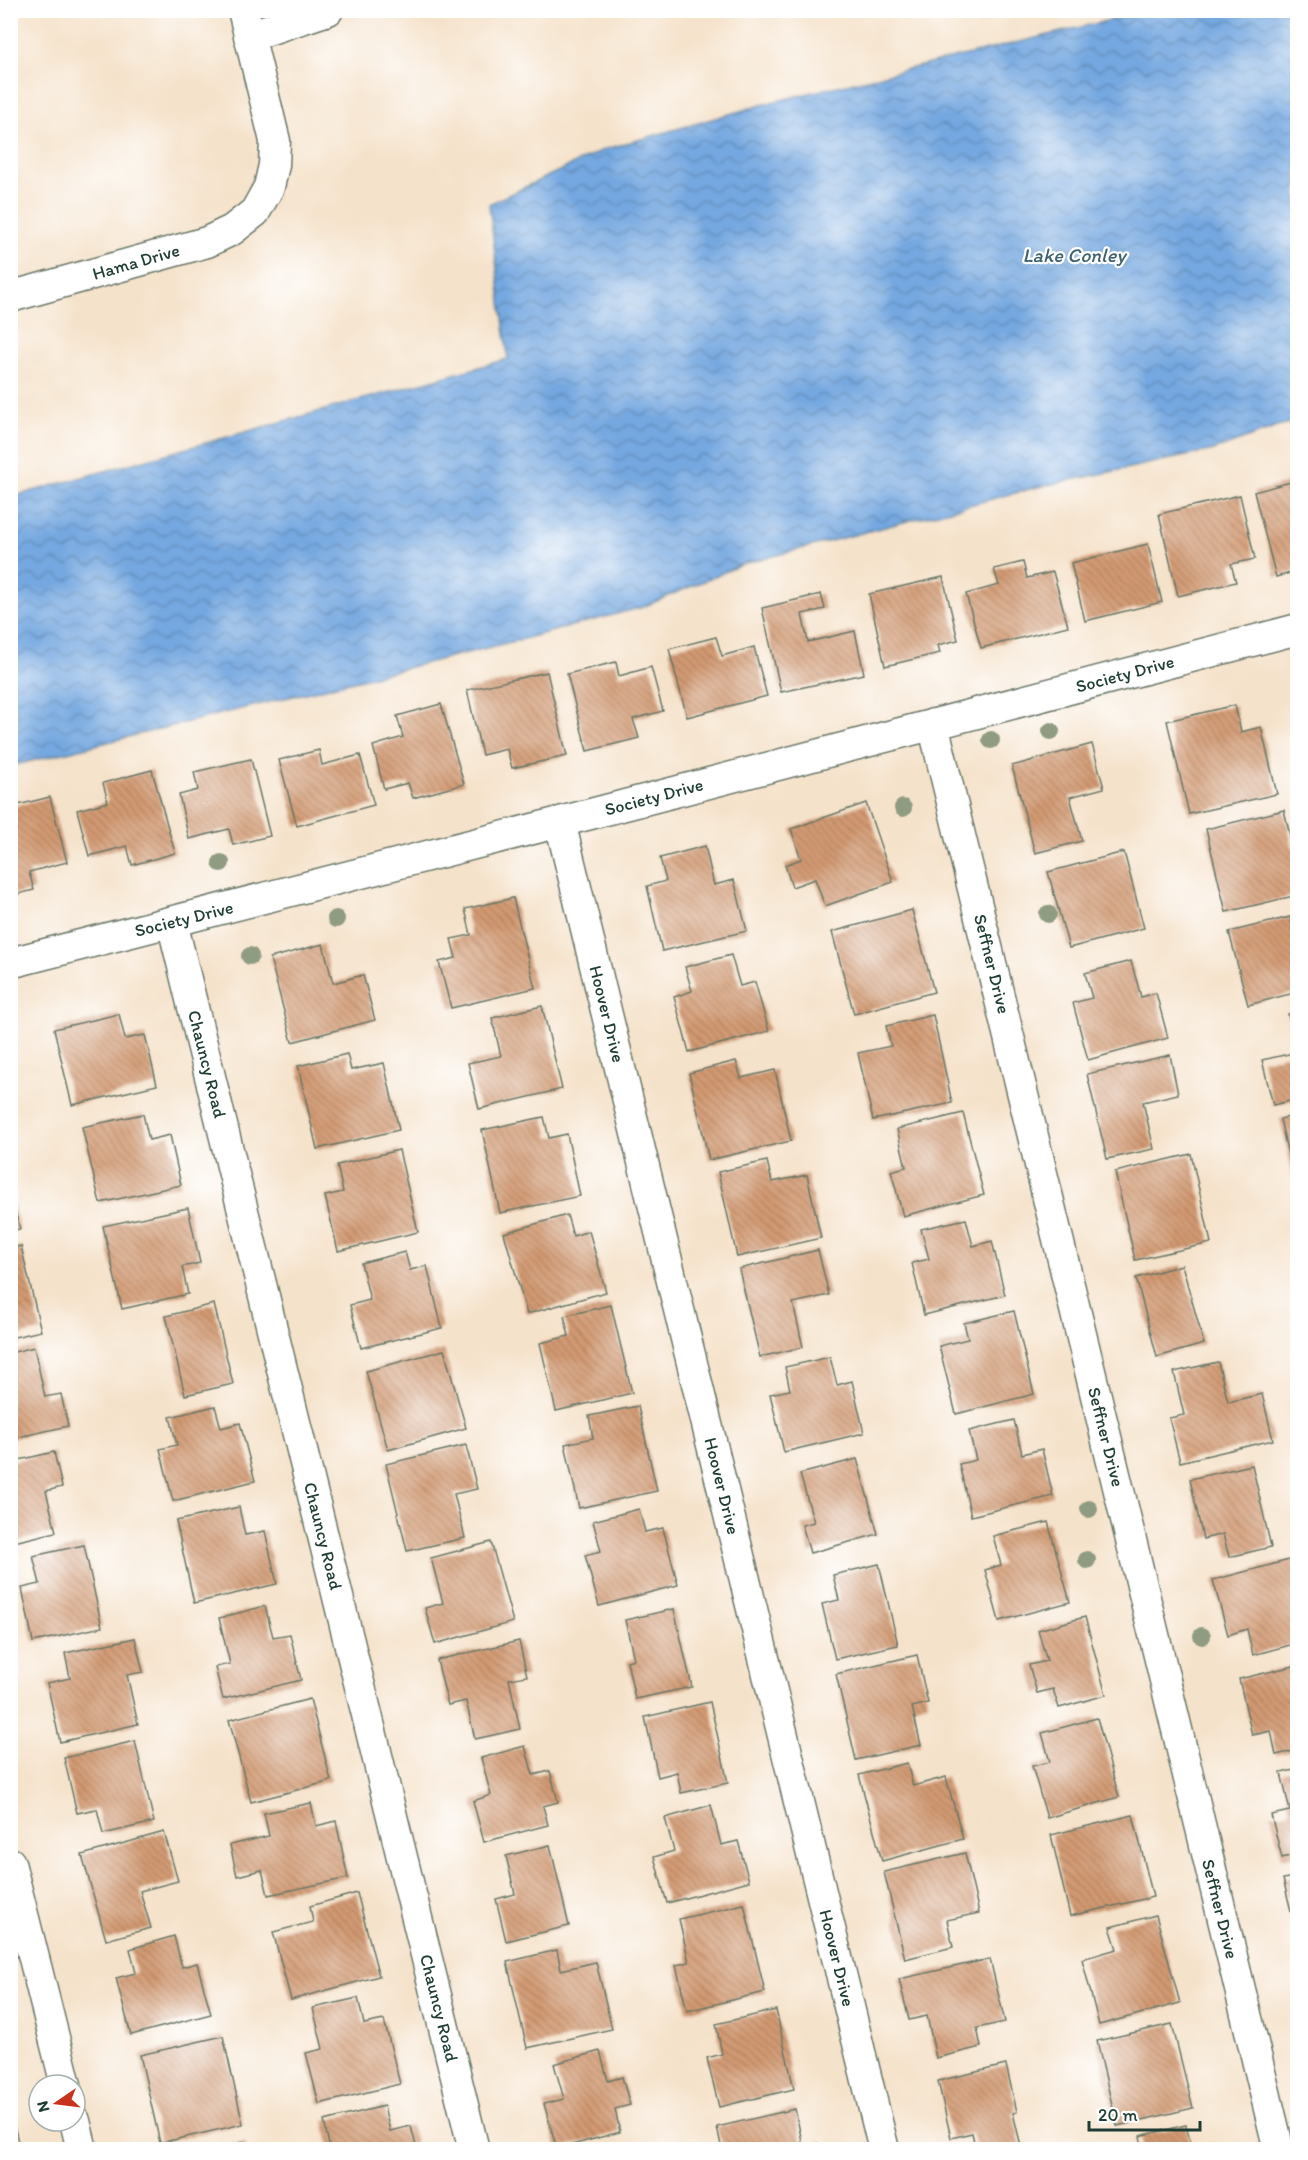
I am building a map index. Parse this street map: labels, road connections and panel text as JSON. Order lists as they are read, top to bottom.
{
  "streets": {
    "street": [
      "Hama Drive",
      "Society Drive",
      "Seffner Drive",
      "Hoover Drive",
      "Chauncy Road"
    ]
  },
  "crossings": [
    ["Society Drive", "Seffner Drive"],
    ["Society Drive", "Hoover Drive"],
    ["Society Drive", "Chauncy Road"]
  ],
  "water": ["Lake Conley"],
  "scale_bar": "20 m",
  "north": "left"
}
